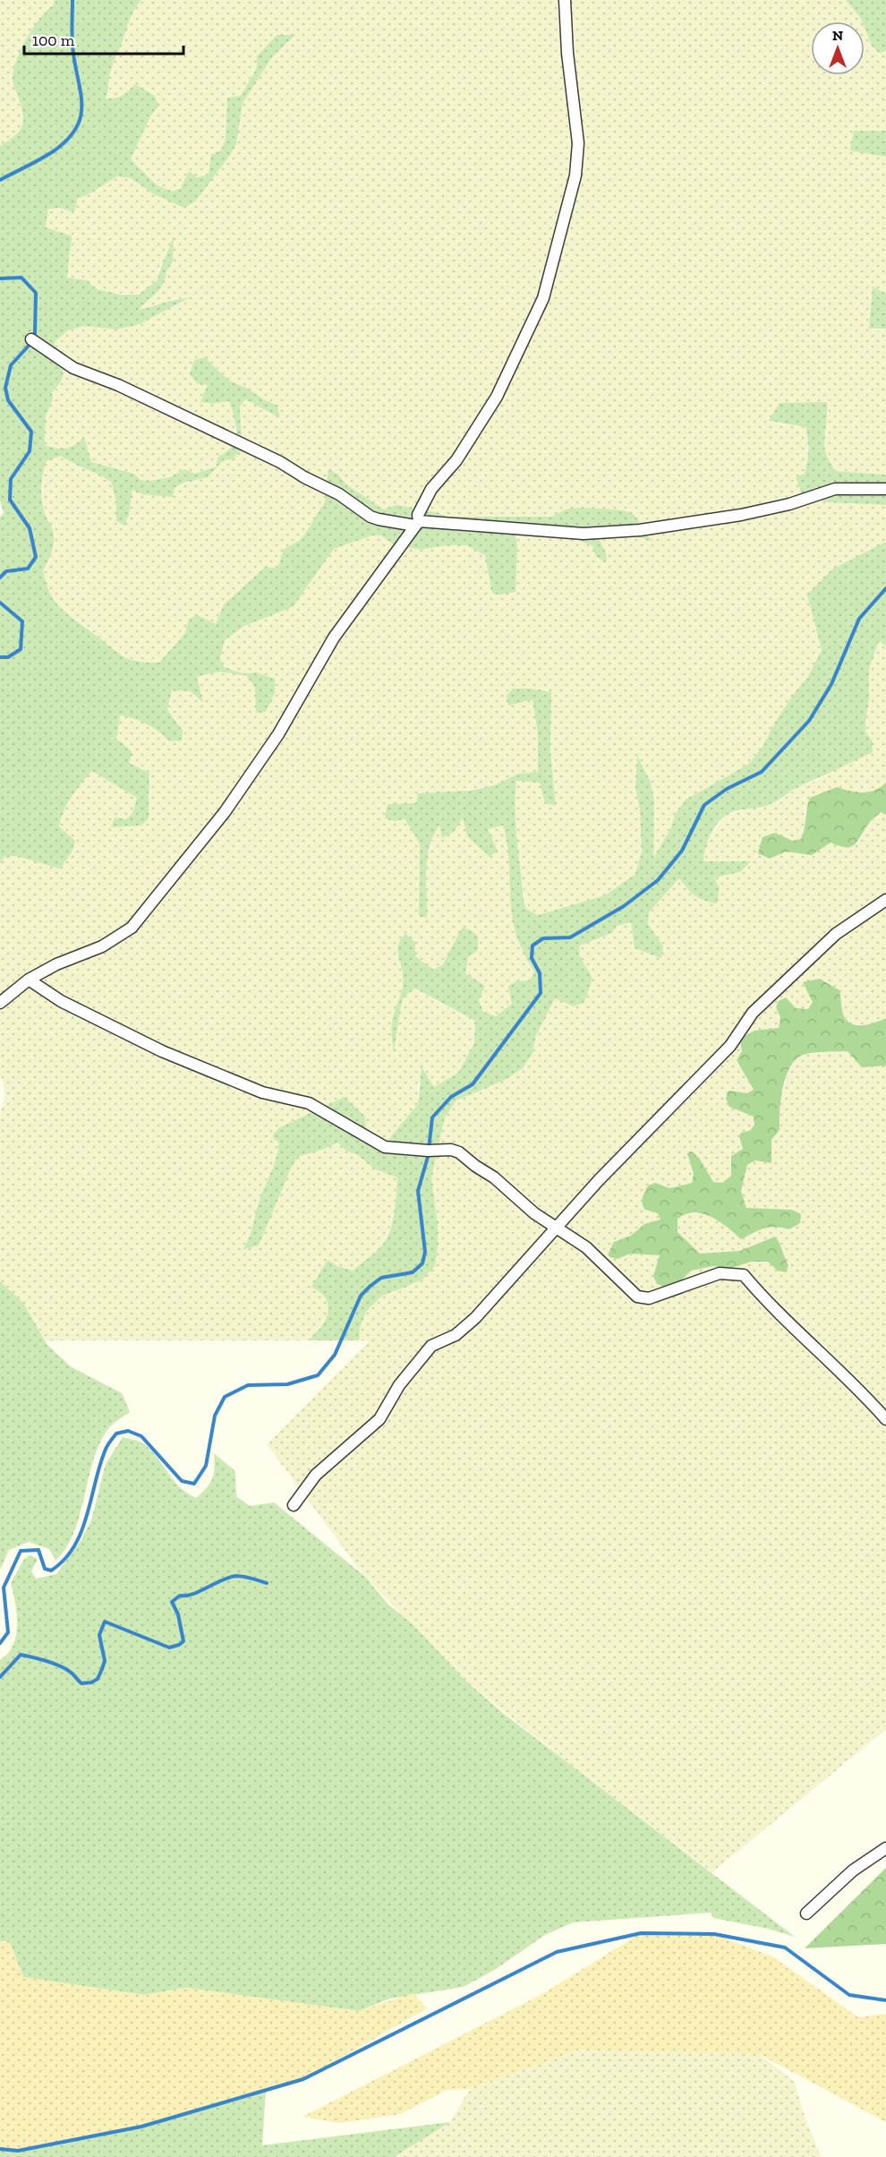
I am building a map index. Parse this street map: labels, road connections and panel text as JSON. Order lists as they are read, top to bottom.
{
  "scale_bar": "100 m",
  "north": "top"
}
